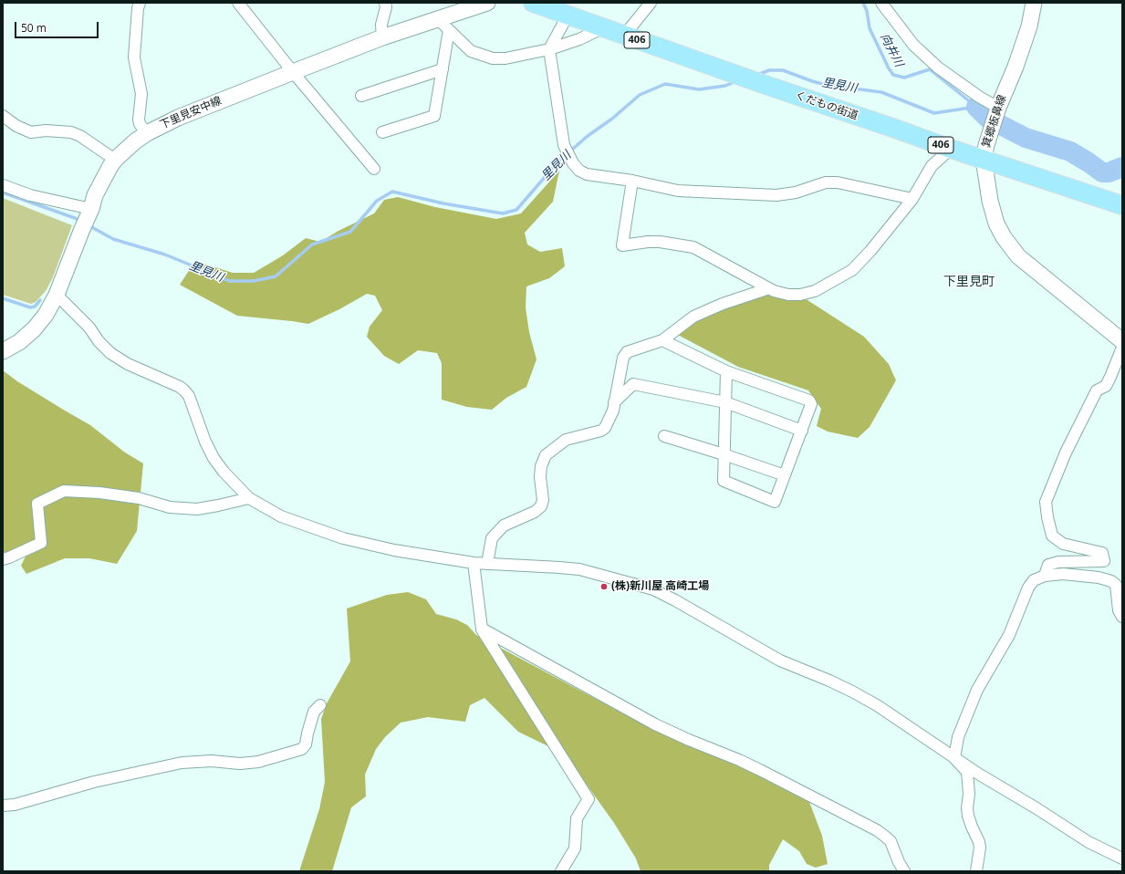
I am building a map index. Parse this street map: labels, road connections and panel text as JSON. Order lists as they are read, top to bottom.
{
  "streets": {
    "highway": ["406", "くだもの街道"],
    "main road": ["下里見安中線", "箕郷板鼻線"]
  },
  "crossings": [
    ["くだもの街道", "箕郷板鼻線"]
  ],
  "districts": ["下里見町"],
  "water": ["向井川", "里見川"],
  "places": ["(株)新川屋 高崎工場"],
  "scale_bar": "50 m"
}
